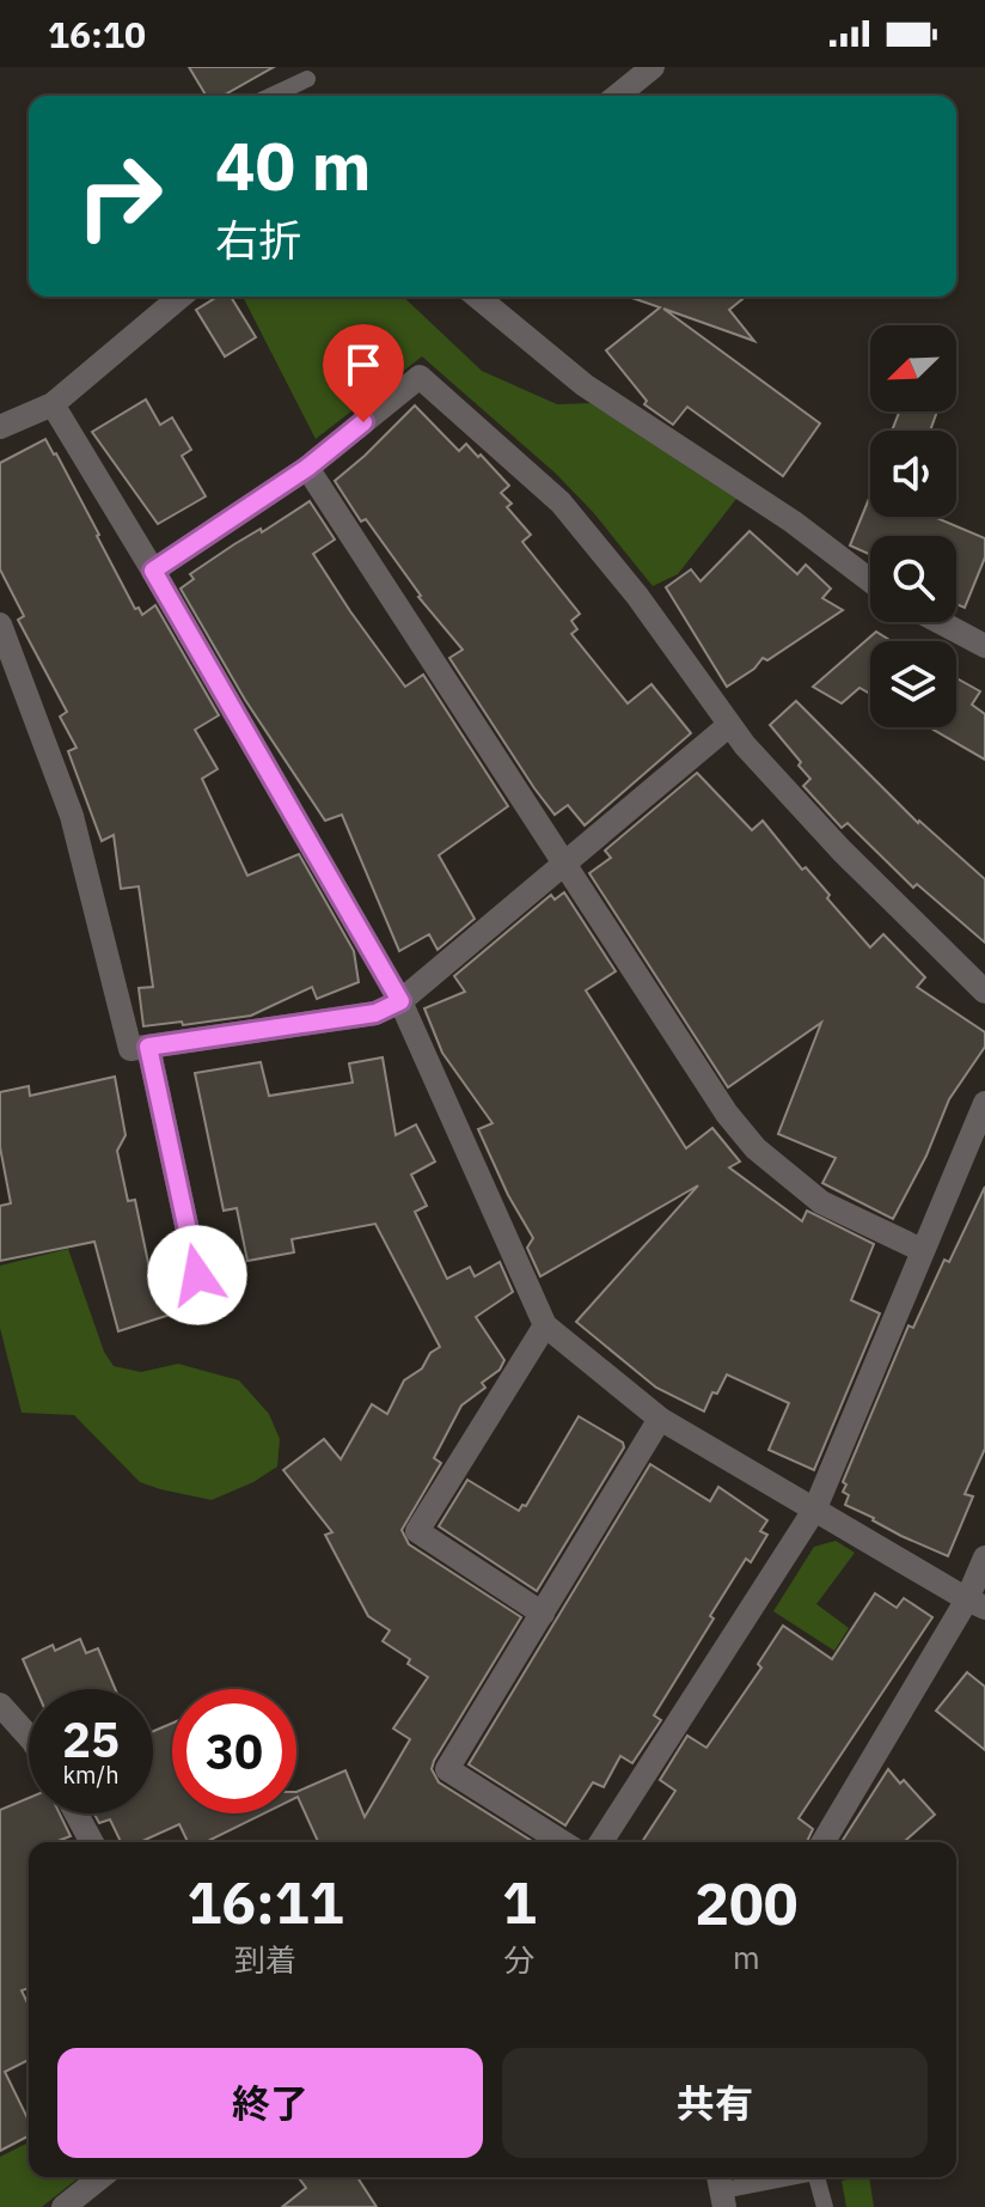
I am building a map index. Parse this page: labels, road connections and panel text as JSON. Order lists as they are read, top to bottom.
{
  "north": "bottom left",
  "page": {
    "status": "16:10",
    "turn": ["40 m", "右折"],
    "speed": "25 km/h",
    "limit": "30",
    "eta": [
      "16:11",
      "到着",
      "1",
      "分",
      "200",
      "m"
    ],
    "buttons": ["終了", "共有"]
  }
}
